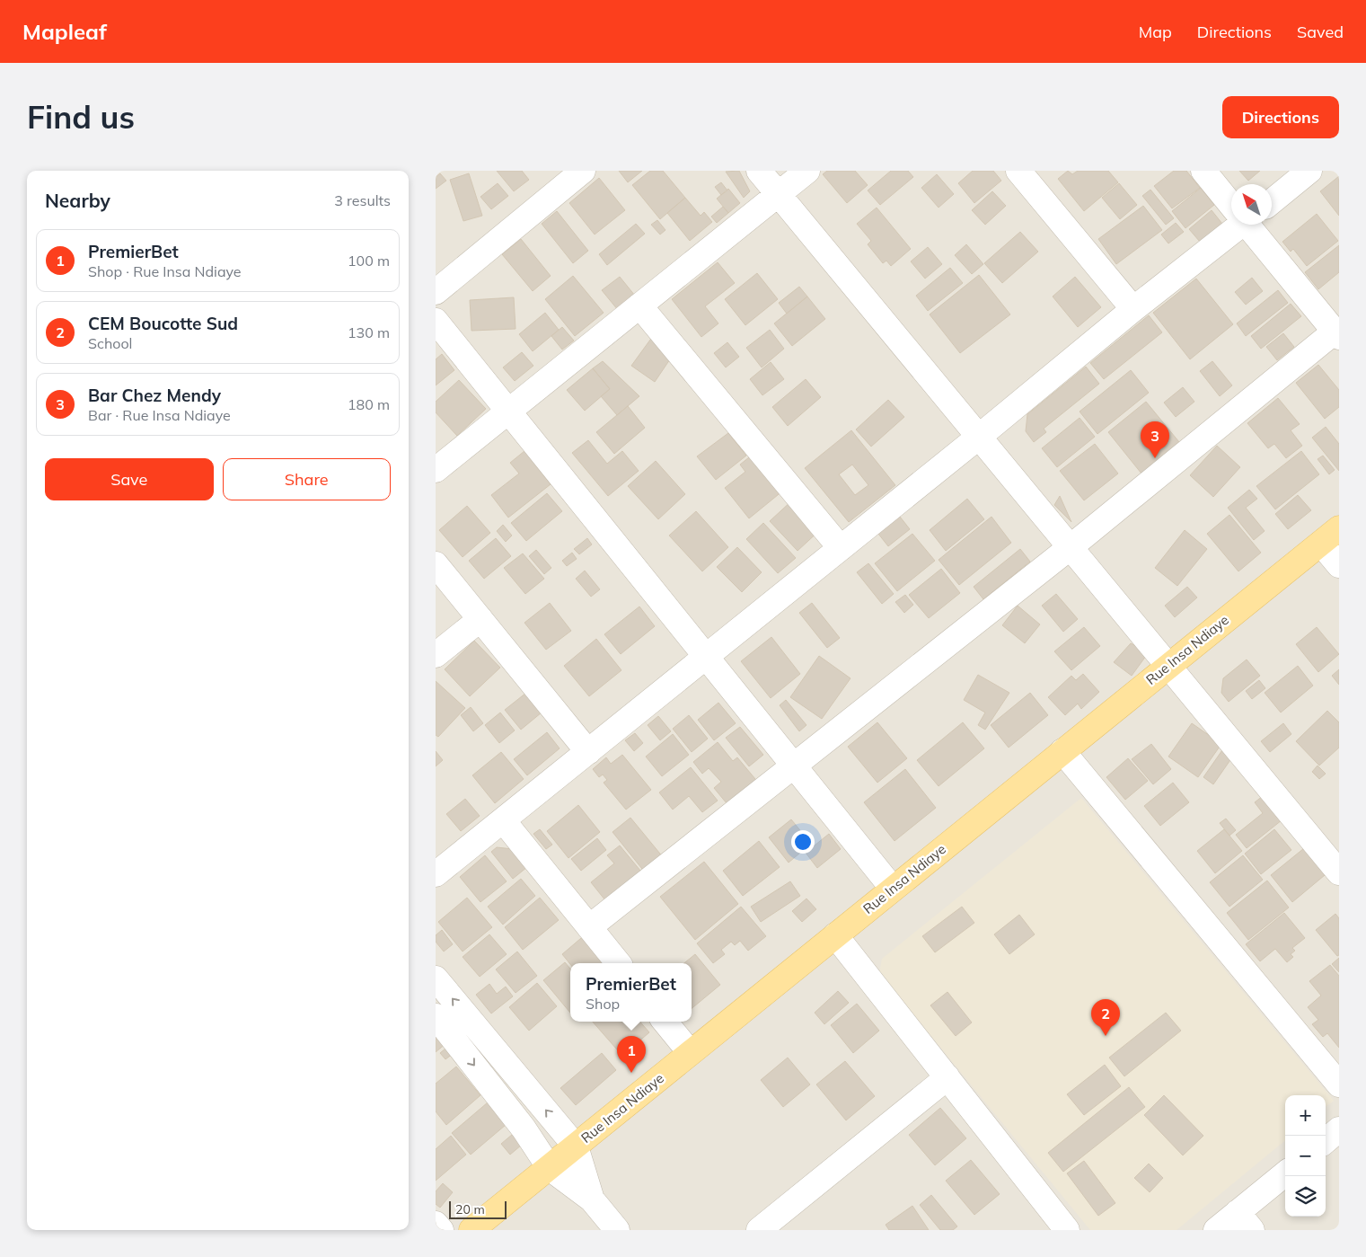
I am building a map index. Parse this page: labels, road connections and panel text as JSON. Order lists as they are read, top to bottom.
{
  "streets": {
    "main road": ["Rue Insa Ndiaye"]
  },
  "scale_bar": "20 m",
  "north": "top left",
  "page": {
    "header": "Mapleaf",
    "nav": ["Map", "Directions", "Saved"],
    "buttons": [
      "Directions",
      ["Save", "Share"]
    ],
    "title": "Find us",
    "heading": ["Nearby", "3 results"],
    "list": [
      {
        "mark": "1",
        "name": "PremierBet",
        "note": "Shop · Rue Insa Ndiaye",
        "value": "100 m"
      },
      {
        "mark": "2",
        "name": "CEM Boucotte Sud",
        "note": "School",
        "value": "130 m"
      },
      {
        "mark": "3",
        "name": "Bar Chez Mendy",
        "note": "Bar · Rue Insa Ndiaye",
        "value": "180 m"
      }
    ],
    "pins": ["3", "2", "1"],
    "popup": ["PremierBet", "Shop"],
    "map_buttons": ["+", "−"],
    "scale": "20 m"
  }
}
